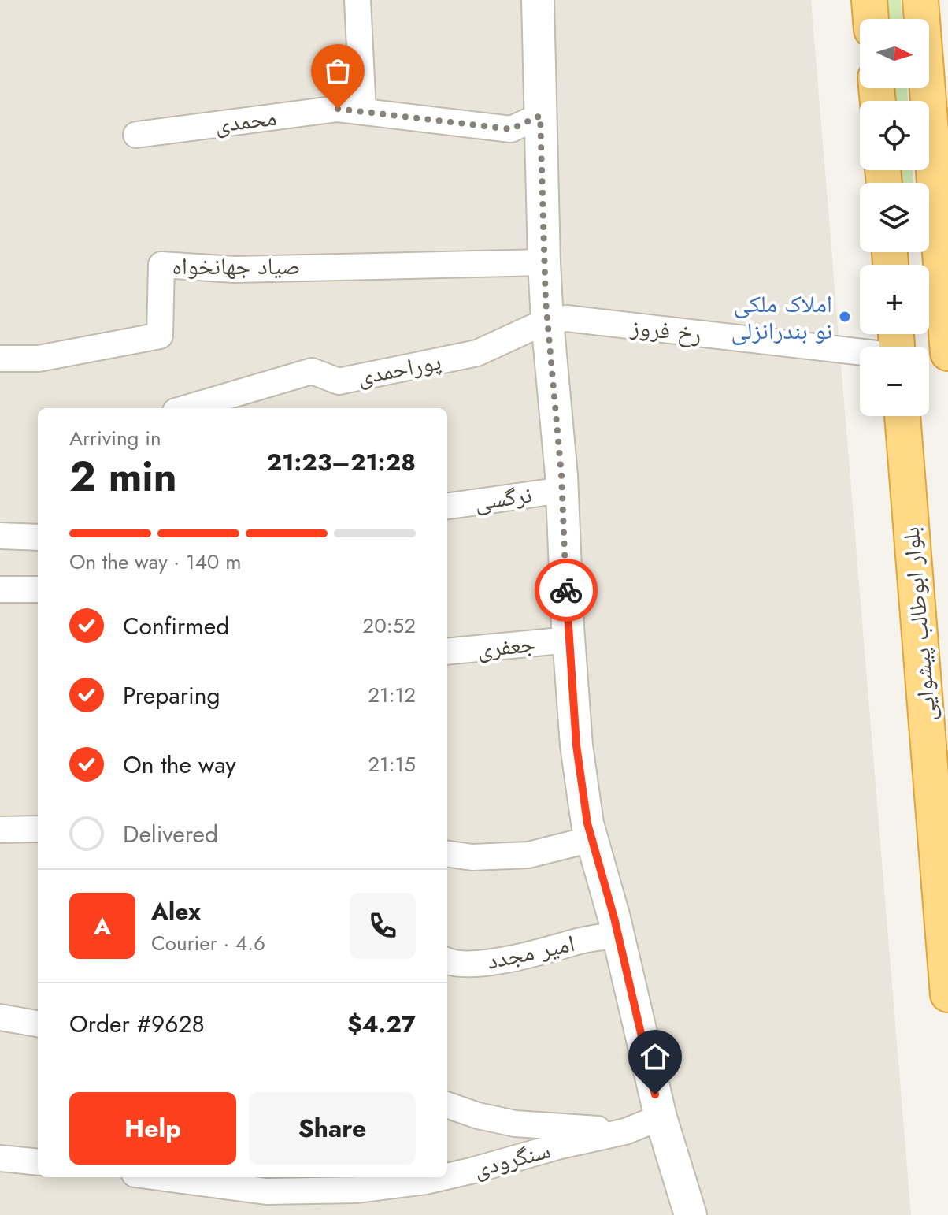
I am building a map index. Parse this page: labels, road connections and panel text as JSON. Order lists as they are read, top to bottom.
{
  "streets": {
    "highway": ["بلوار ابوطالب پیشوایی"],
    "street": [
      "محمدی",
      "صیاد جهانخواه",
      "رخ فروز",
      "پوراحمدی",
      "نرگسی",
      "جعفری",
      "امیر مجدد",
      "سنگرودی"
    ]
  },
  "crossings": [
    ["رخ فروز", "پوراحمدی"]
  ],
  "places": ["املاک ملکی نو بندرانزلی"],
  "north": "right",
  "page": {
    "map_buttons": ["+", "−"],
    "heading": ["2 min", "Arriving in", "21:23–21:28"],
    "panel": [
      "Alex",
      "Courier · 4.6",
      "Order #9628",
      "$4.27"
    ],
    "bar": "On the way · 140 m",
    "list": [
      ["Confirmed", "20:52"],
      ["Preparing", "21:12"],
      ["On the way", "21:15"],
      "Delivered"
    ],
    "round": "A",
    "buttons": ["Help", "Share"]
  }
}
